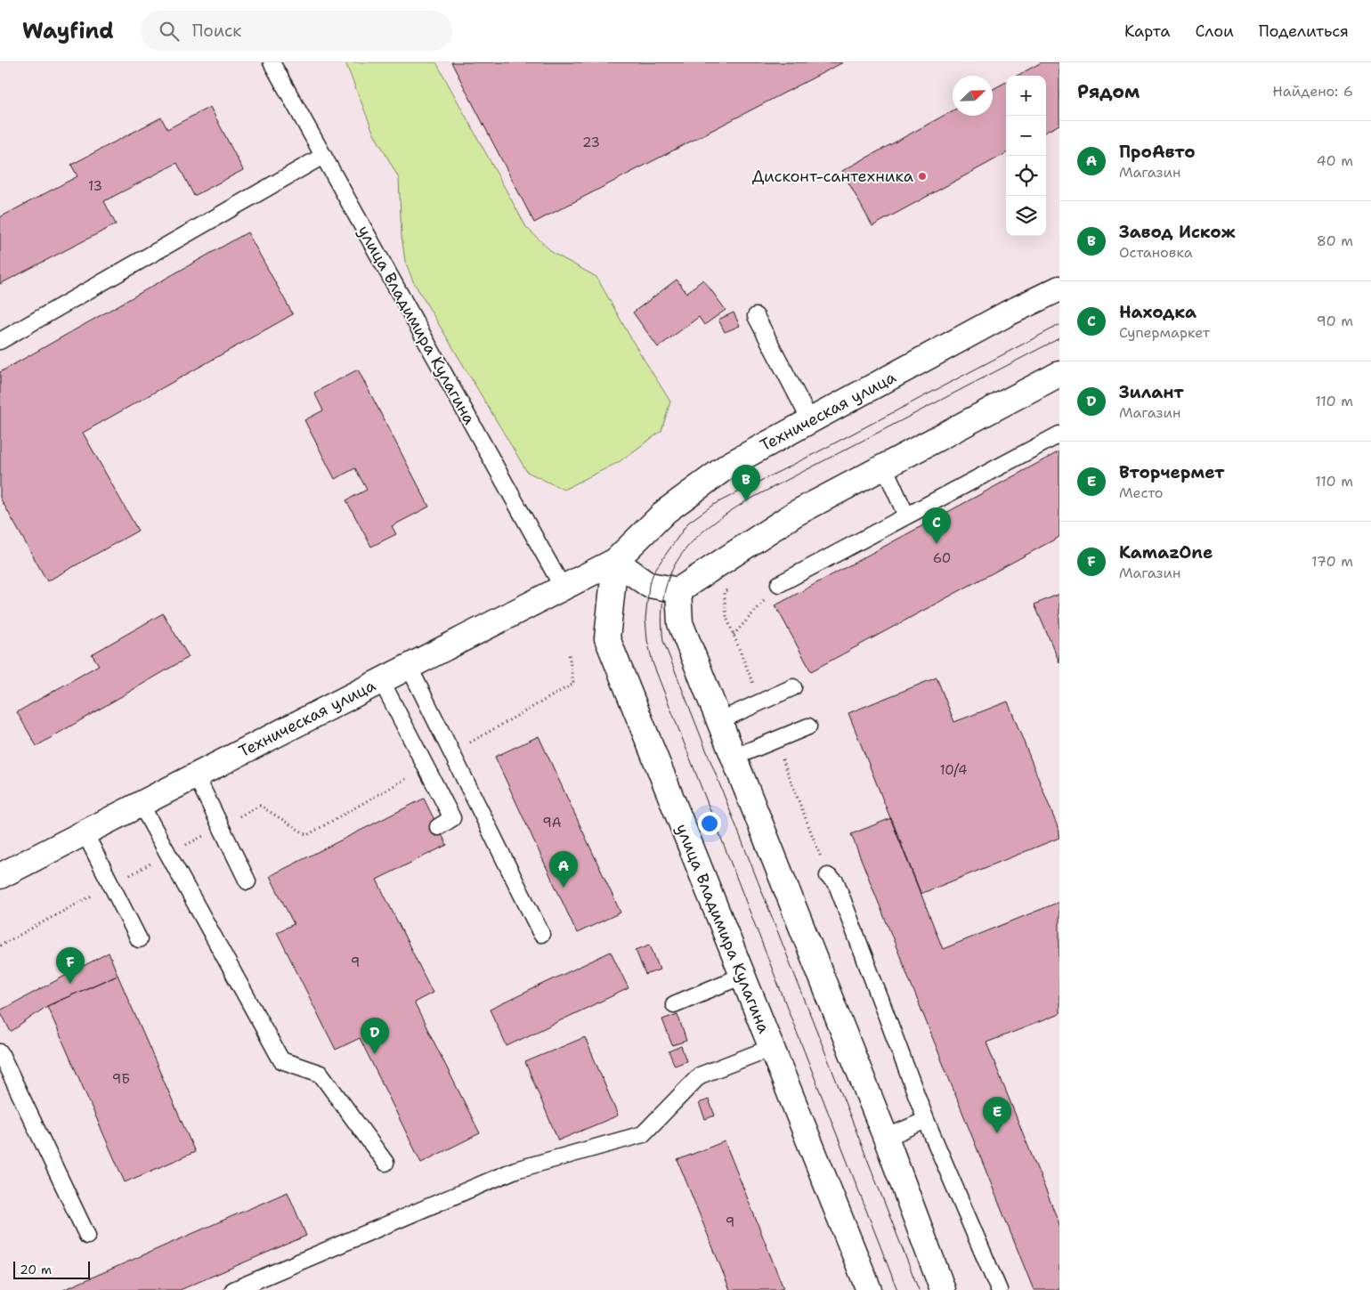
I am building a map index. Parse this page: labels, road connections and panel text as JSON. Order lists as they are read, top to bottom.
{
  "streets": {
    "main road": ["улица Владимира Кулагина", "Техническая улица"]
  },
  "crossings": [
    ["улица Владимира Кулагина", "Техническая улица"]
  ],
  "places": ["Дисконт-сантехника"],
  "house_numbers": [
    "23",
    "13",
    "60",
    "10/4",
    "9А",
    "9",
    "9Б",
    "9"
  ],
  "scale_bar": "20 m",
  "north": "top right",
  "page": {
    "header": "Wayfind",
    "search": "Поиск",
    "nav": ["Карта", "Слои", "Поделиться"],
    "heading": ["Рядом", "Найдено: 6"],
    "map_buttons": ["+", "−"],
    "list": [
      {
        "mark": "A",
        "name": "ПроАвто",
        "note": "Магазин",
        "value": "40 m"
      },
      {
        "mark": "B",
        "name": "Завод Искож",
        "note": "Остановка",
        "value": "80 m"
      },
      {
        "mark": "C",
        "name": "Находка",
        "note": "Супермаркет",
        "value": "90 m"
      },
      {
        "mark": "D",
        "name": "Зилант",
        "note": "Магазин",
        "value": "110 m"
      },
      {
        "mark": "E",
        "name": "Вторчермет",
        "note": "Место",
        "value": "110 m"
      },
      {
        "mark": "F",
        "name": "KamazOne",
        "note": "Магазин",
        "value": "170 m"
      }
    ],
    "pins": [
      "B",
      "C",
      "A",
      "F",
      "D",
      "E"
    ],
    "scale": "20 m"
  }
}
